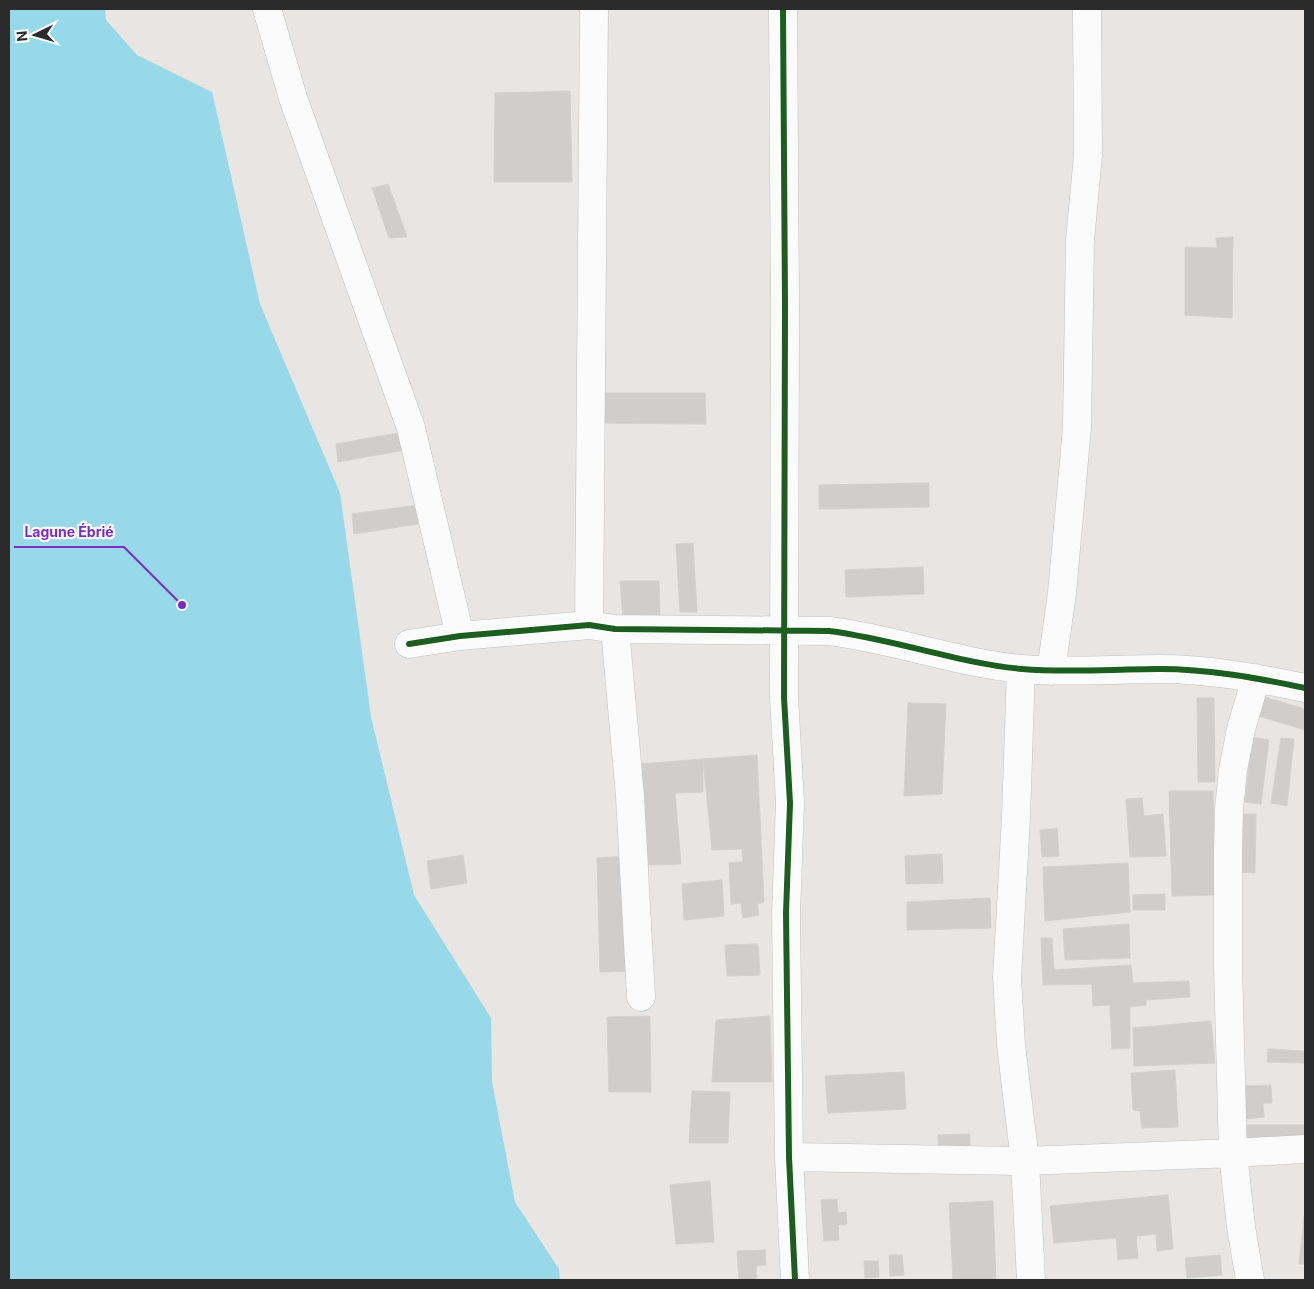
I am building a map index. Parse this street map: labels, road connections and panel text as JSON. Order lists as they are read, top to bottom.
{
  "places": ["Lagune Ébrié"],
  "north": "left"
}
